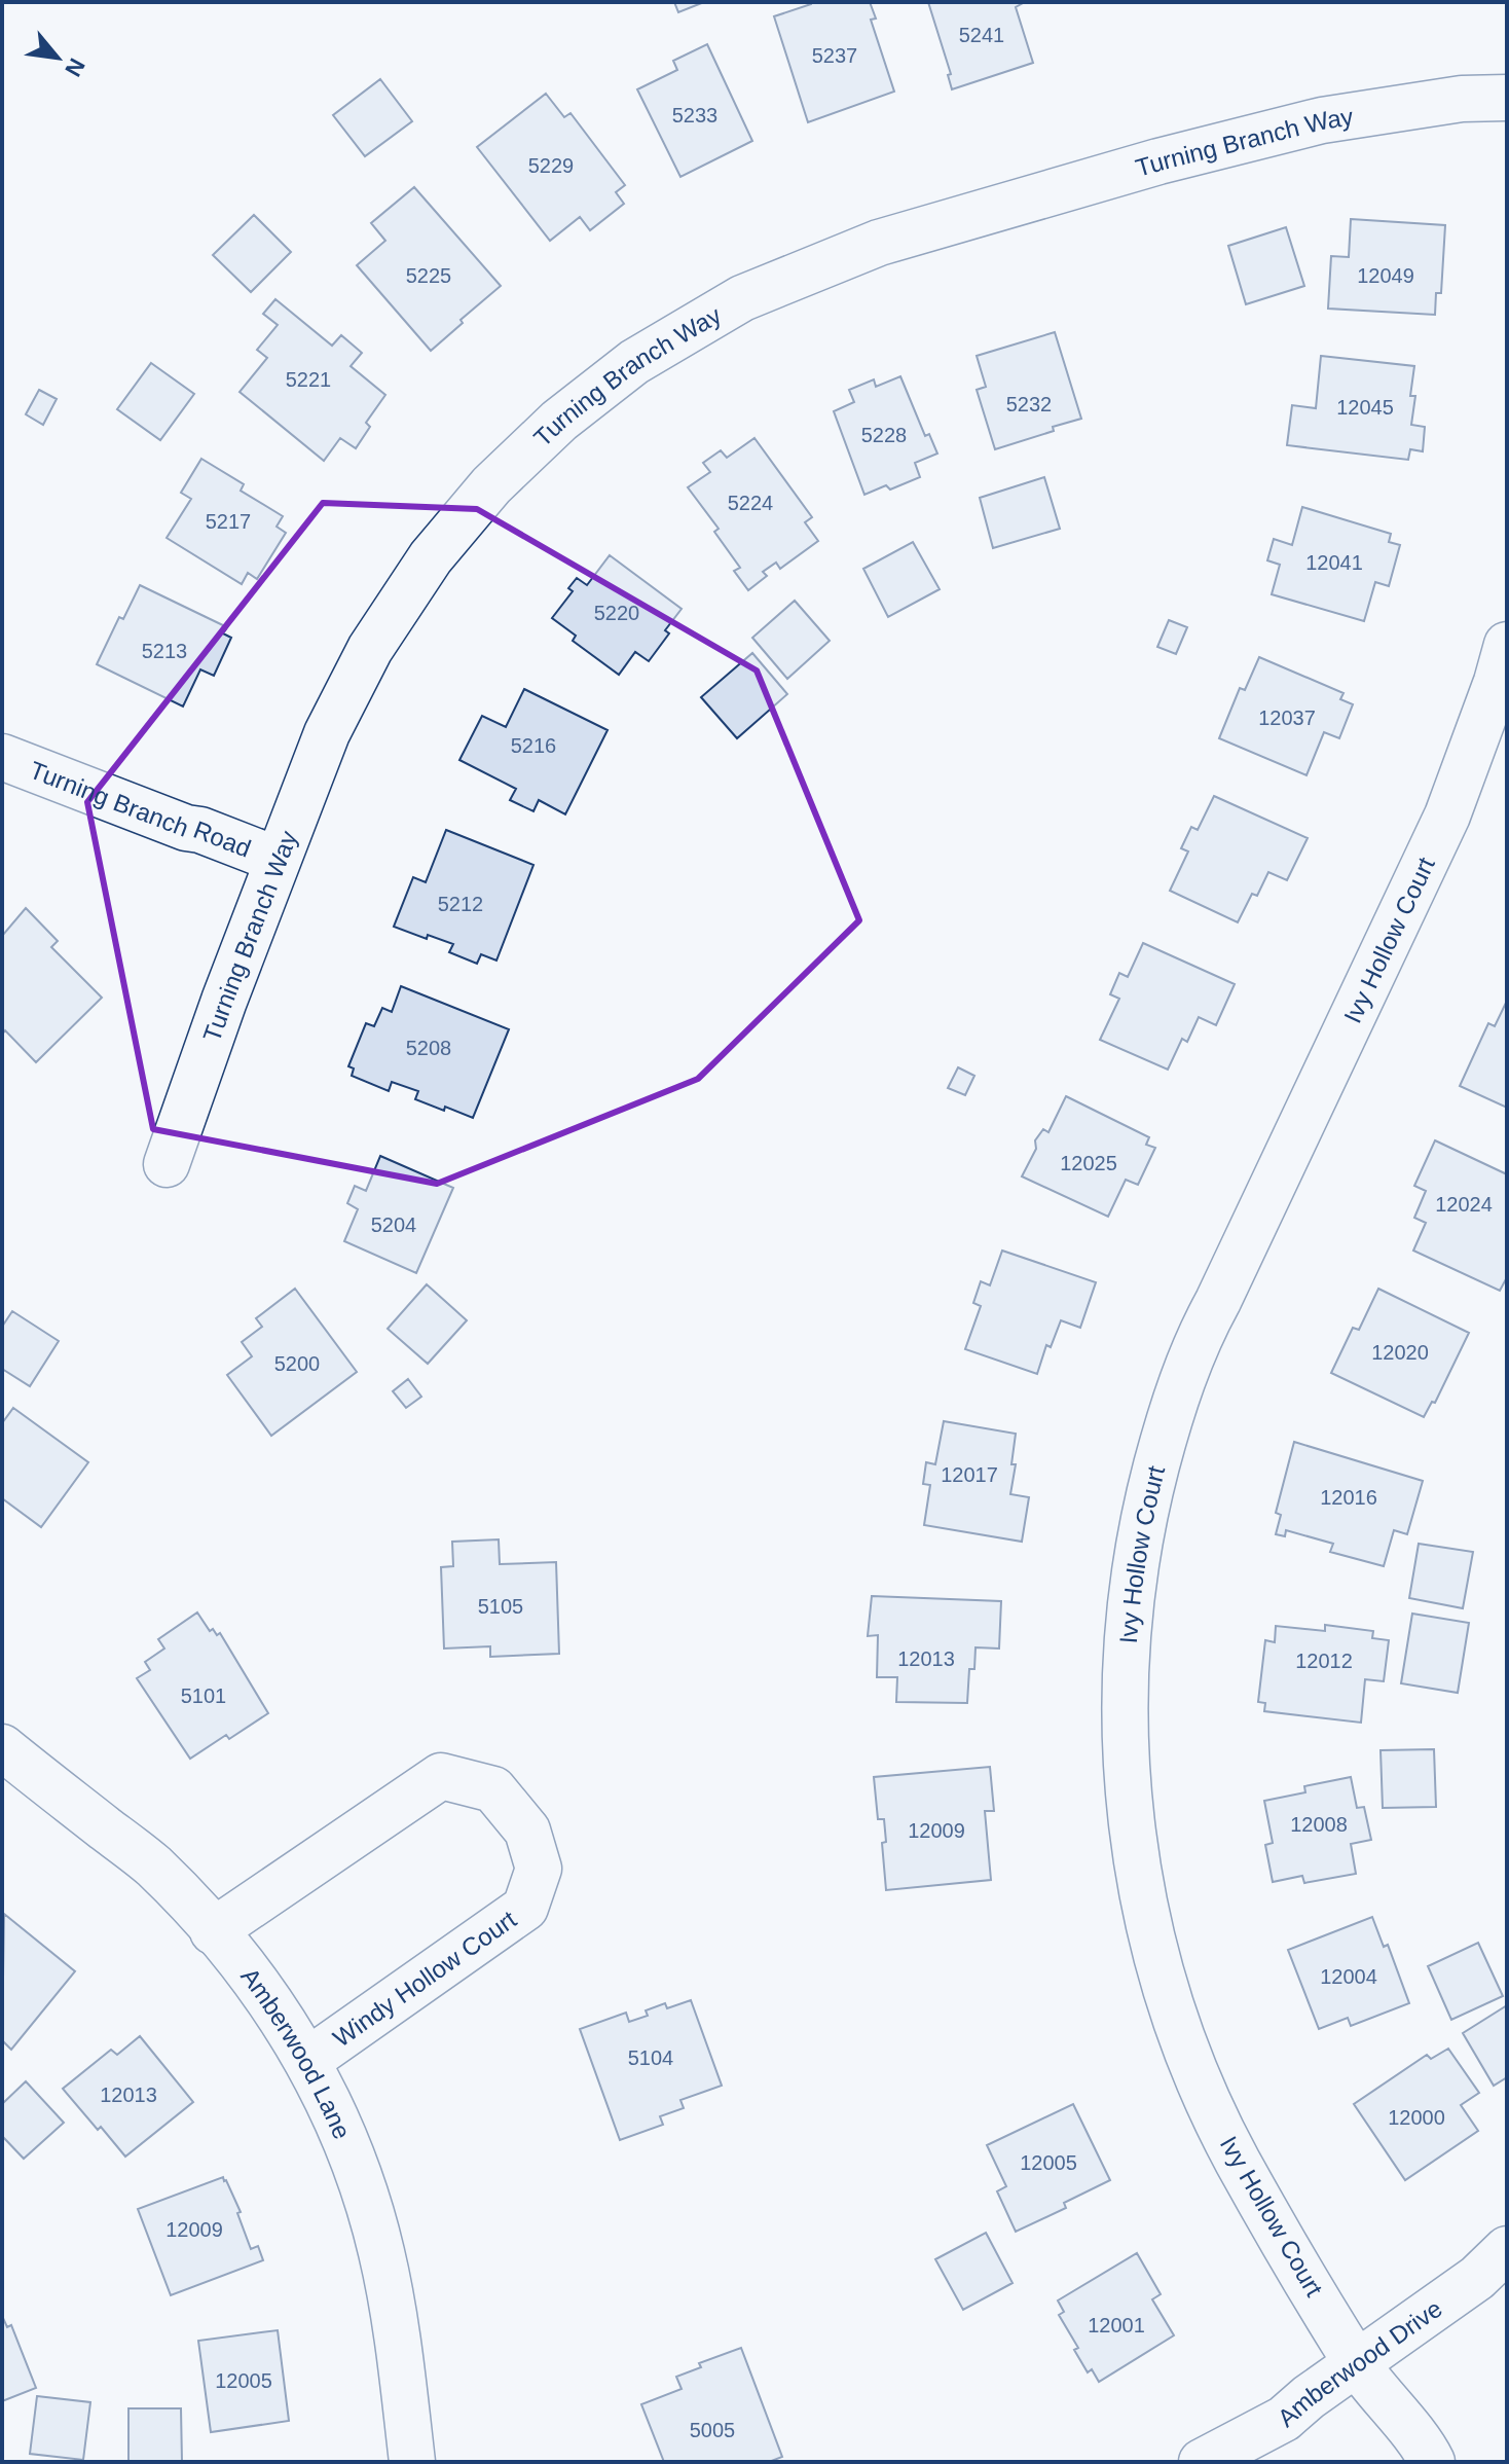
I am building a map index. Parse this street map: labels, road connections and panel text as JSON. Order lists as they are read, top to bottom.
{
  "streets": {
    "street": [
      "Turning Branch Way",
      "Turning Branch Road",
      "Ivy Hollow Court",
      "Windy Hollow Court",
      "Amberwood Lane",
      "Amberwood Drive"
    ]
  },
  "crossings": [
    ["Turning Branch Way", "Turning Branch Road"],
    ["Ivy Hollow Court", "Amberwood Drive"],
    ["Windy Hollow Court", "Amberwood Lane"]
  ],
  "house_numbers": [
    "5241",
    "5237",
    "5233",
    "5229",
    "5225",
    "12049",
    "5221",
    "5232",
    "12045",
    "5228",
    "5224",
    "5217",
    "12041",
    "5220",
    "5213",
    "12037",
    "5216",
    "5212",
    "5208",
    "12025",
    "12024",
    "5204",
    "12020",
    "5200",
    "12017",
    "12016",
    "5105",
    "12013",
    "12012",
    "5101",
    "12008",
    "12009",
    "12004",
    "5104",
    "12013",
    "12000",
    "12005",
    "12009",
    "12001",
    "12005",
    "5005"
  ],
  "north": "bottom right"
}
